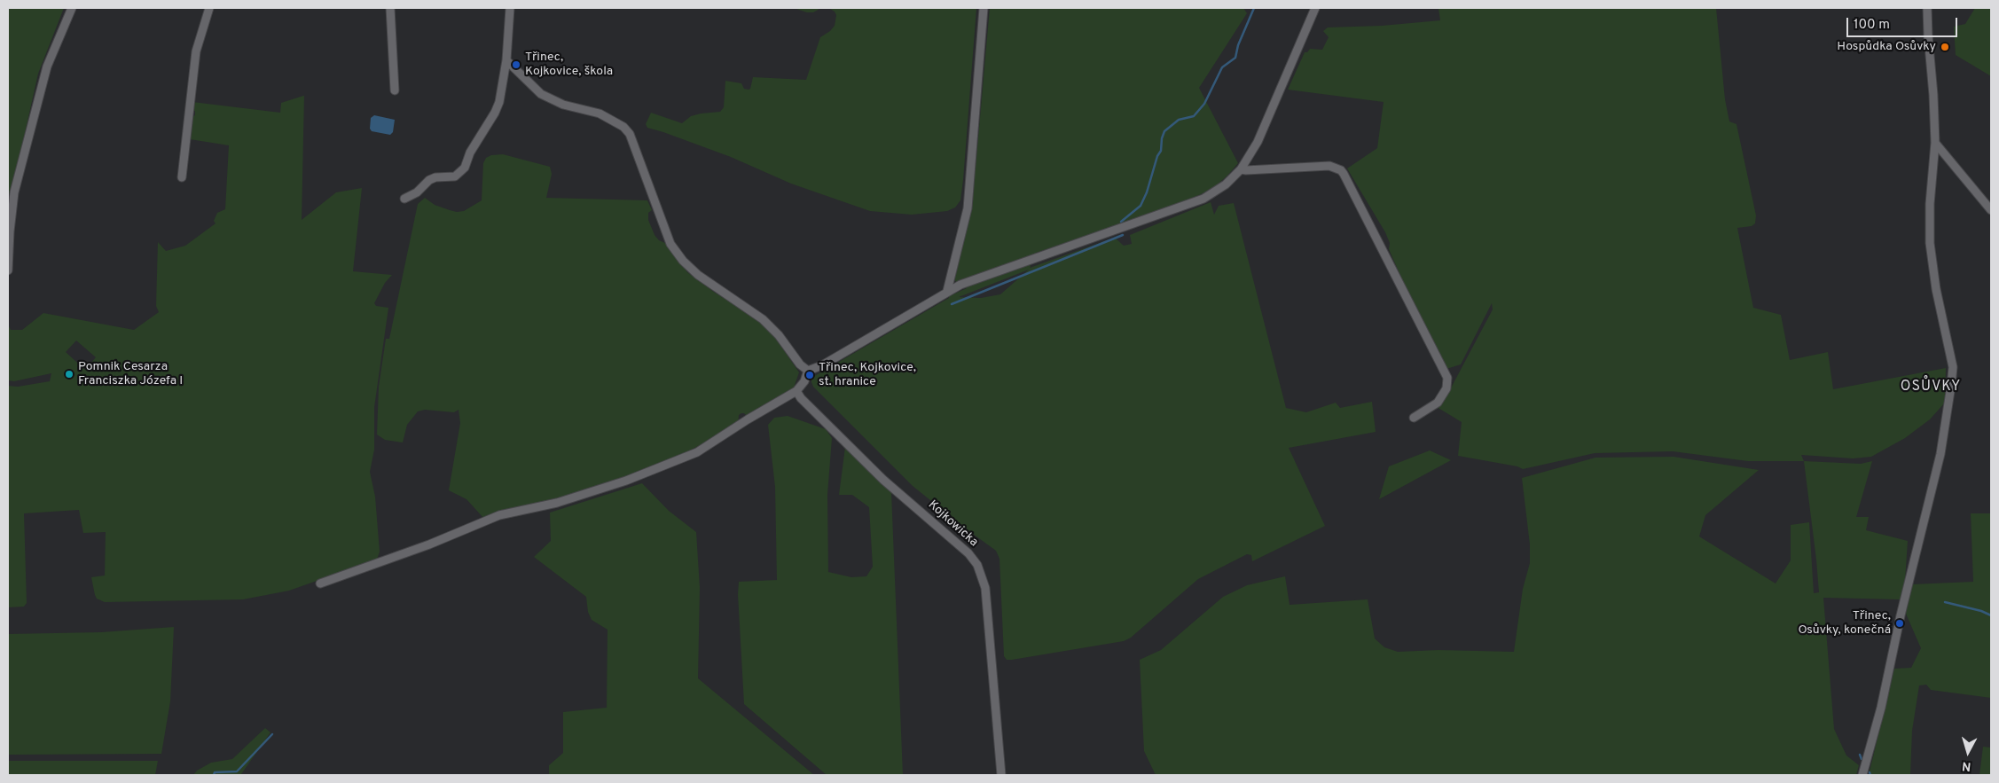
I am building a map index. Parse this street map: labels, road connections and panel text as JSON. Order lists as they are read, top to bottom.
{
  "streets": {
    "street": ["Kojkowicka"]
  },
  "districts": ["OSŮVKY"],
  "places": [
    "Hospůdka Osůvky",
    "Třinec, Kojkovice, škola",
    "Pomnik Cesarza Franciszka Józefa I",
    "Třinec, Kojkovice, st. hranice",
    "Třinec, Osůvky, konečná"
  ],
  "scale_bar": "100 m",
  "north": "bottom"
}
